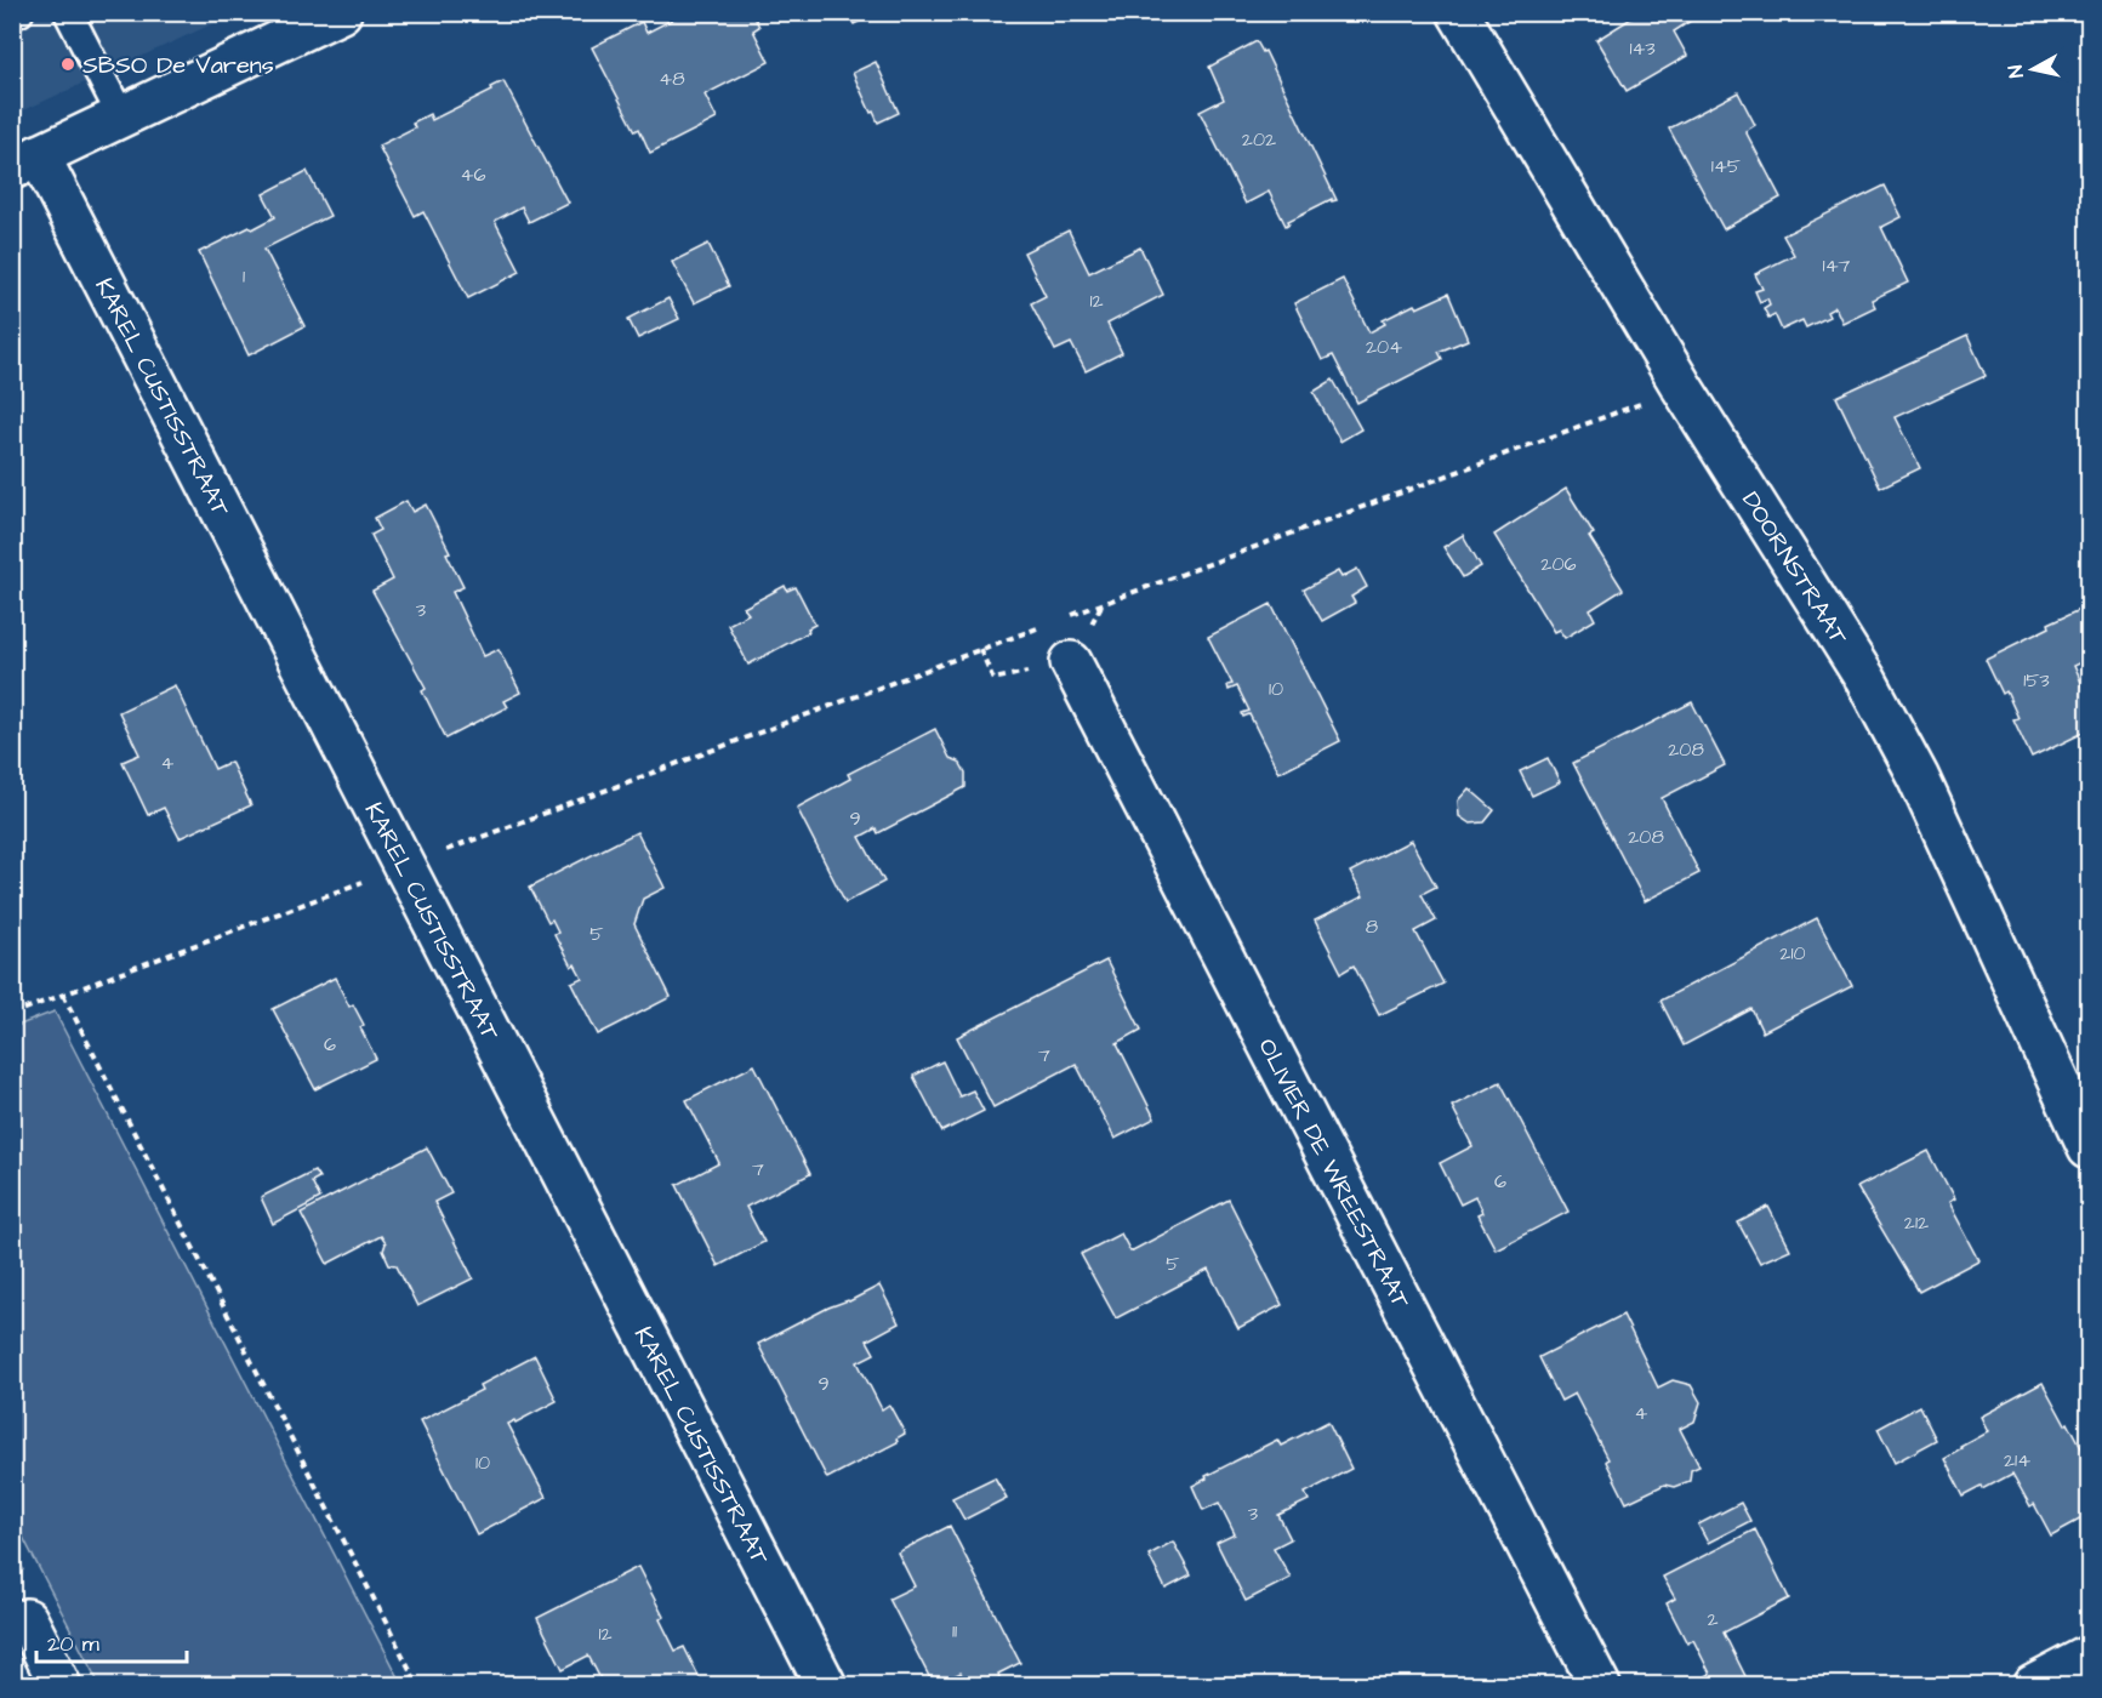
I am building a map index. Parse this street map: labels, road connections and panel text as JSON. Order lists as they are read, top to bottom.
{
  "streets": {
    "street": ["KAREL CUSTISSTRAAT", "DOORNSTRAAT", "OLIVIER DE WREESTRAAT"]
  },
  "places": ["SBSO De Varens"],
  "house_numbers": [
    "143",
    "48",
    "202",
    "145",
    "46",
    "147",
    "1",
    "12",
    "204",
    "206",
    "3",
    "153",
    "10",
    "208",
    "4",
    "9",
    "208",
    "8",
    "5",
    "210",
    "6",
    "7",
    "7",
    "6",
    "212",
    "5",
    "9",
    "4",
    "214",
    "10",
    "3",
    "2",
    "11",
    "12"
  ],
  "scale_bar": "20 m",
  "north": "left"
}
